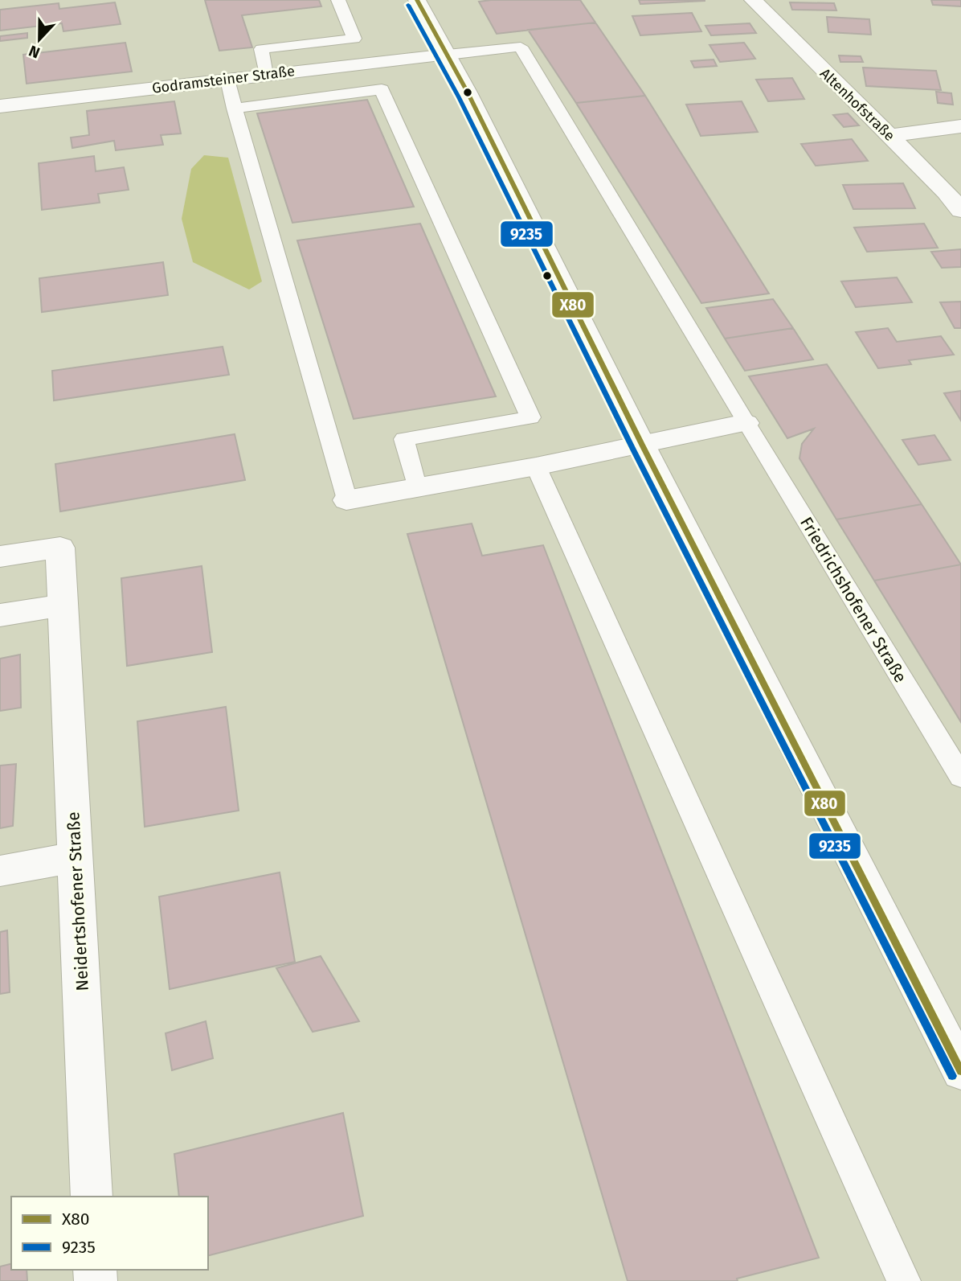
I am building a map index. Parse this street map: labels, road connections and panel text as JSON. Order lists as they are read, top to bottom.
{
  "streets": {
    "street": ["Godramsteiner Straße", "Altenhofstraße", "Neidertshofener Straße"],
    "lane": ["Friedrichshofener Straße"]
  },
  "crossings": [
    ["Godramsteiner Straße", "Friedrichshofener Straße"]
  ],
  "lines": ["transit line X80", "transit line 9235"],
  "legend": ["X80", "9235"],
  "north": "bottom"
}
